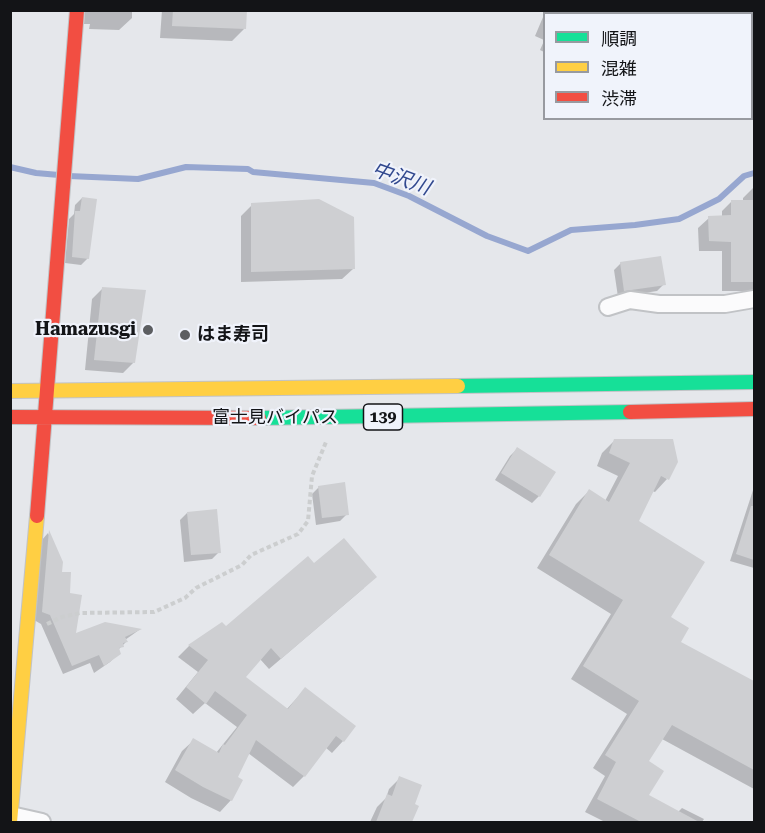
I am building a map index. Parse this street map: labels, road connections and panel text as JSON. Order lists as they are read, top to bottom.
{
  "streets": {
    "main road": ["139", "富士見バイパス"]
  },
  "water": ["中沢川"],
  "places": ["Hamazusgi", "はま寿司"],
  "legend": ["順調", "混雑", "渋滞"]
}
